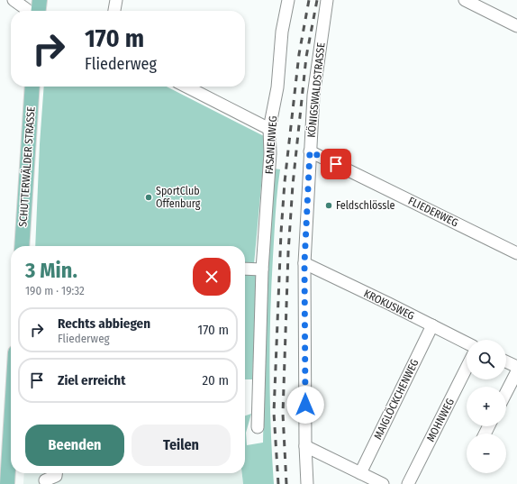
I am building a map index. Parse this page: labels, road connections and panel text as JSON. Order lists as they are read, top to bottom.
{
  "streets": {
    "main road": ["SCHUTTERWÄLDER STRASSE"],
    "street": [
      "KÖNIGSWALDSTRASSE",
      "FASANENWEG",
      "FLIEDERWEG",
      "KROKUSWEG",
      "MAIGLÖCKCHENWEG",
      "MOHNWEG"
    ]
  },
  "crossings": [
    ["KÖNIGSWALDSTRASSE", "FLIEDERWEG"],
    ["KÖNIGSWALDSTRASSE", "KROKUSWEG"],
    ["KROKUSWEG", "MAIGLÖCKCHENWEG"]
  ],
  "places": ["SportClub Offenburg", "Feldschlössle"],
  "page": {
    "turn": ["170 m", "Fliederweg"],
    "heading": ["3 Min.", "190 m · 19:32"],
    "list": [
      {
        "name": "Rechts abbiegen",
        "note": "Fliederweg",
        "value": "170 m"
      },
      {
        "name": "Ziel erreicht",
        "value": "20 m"
      }
    ],
    "map_buttons": ["+", "−"],
    "buttons": ["Beenden", "Teilen"]
  }
}
